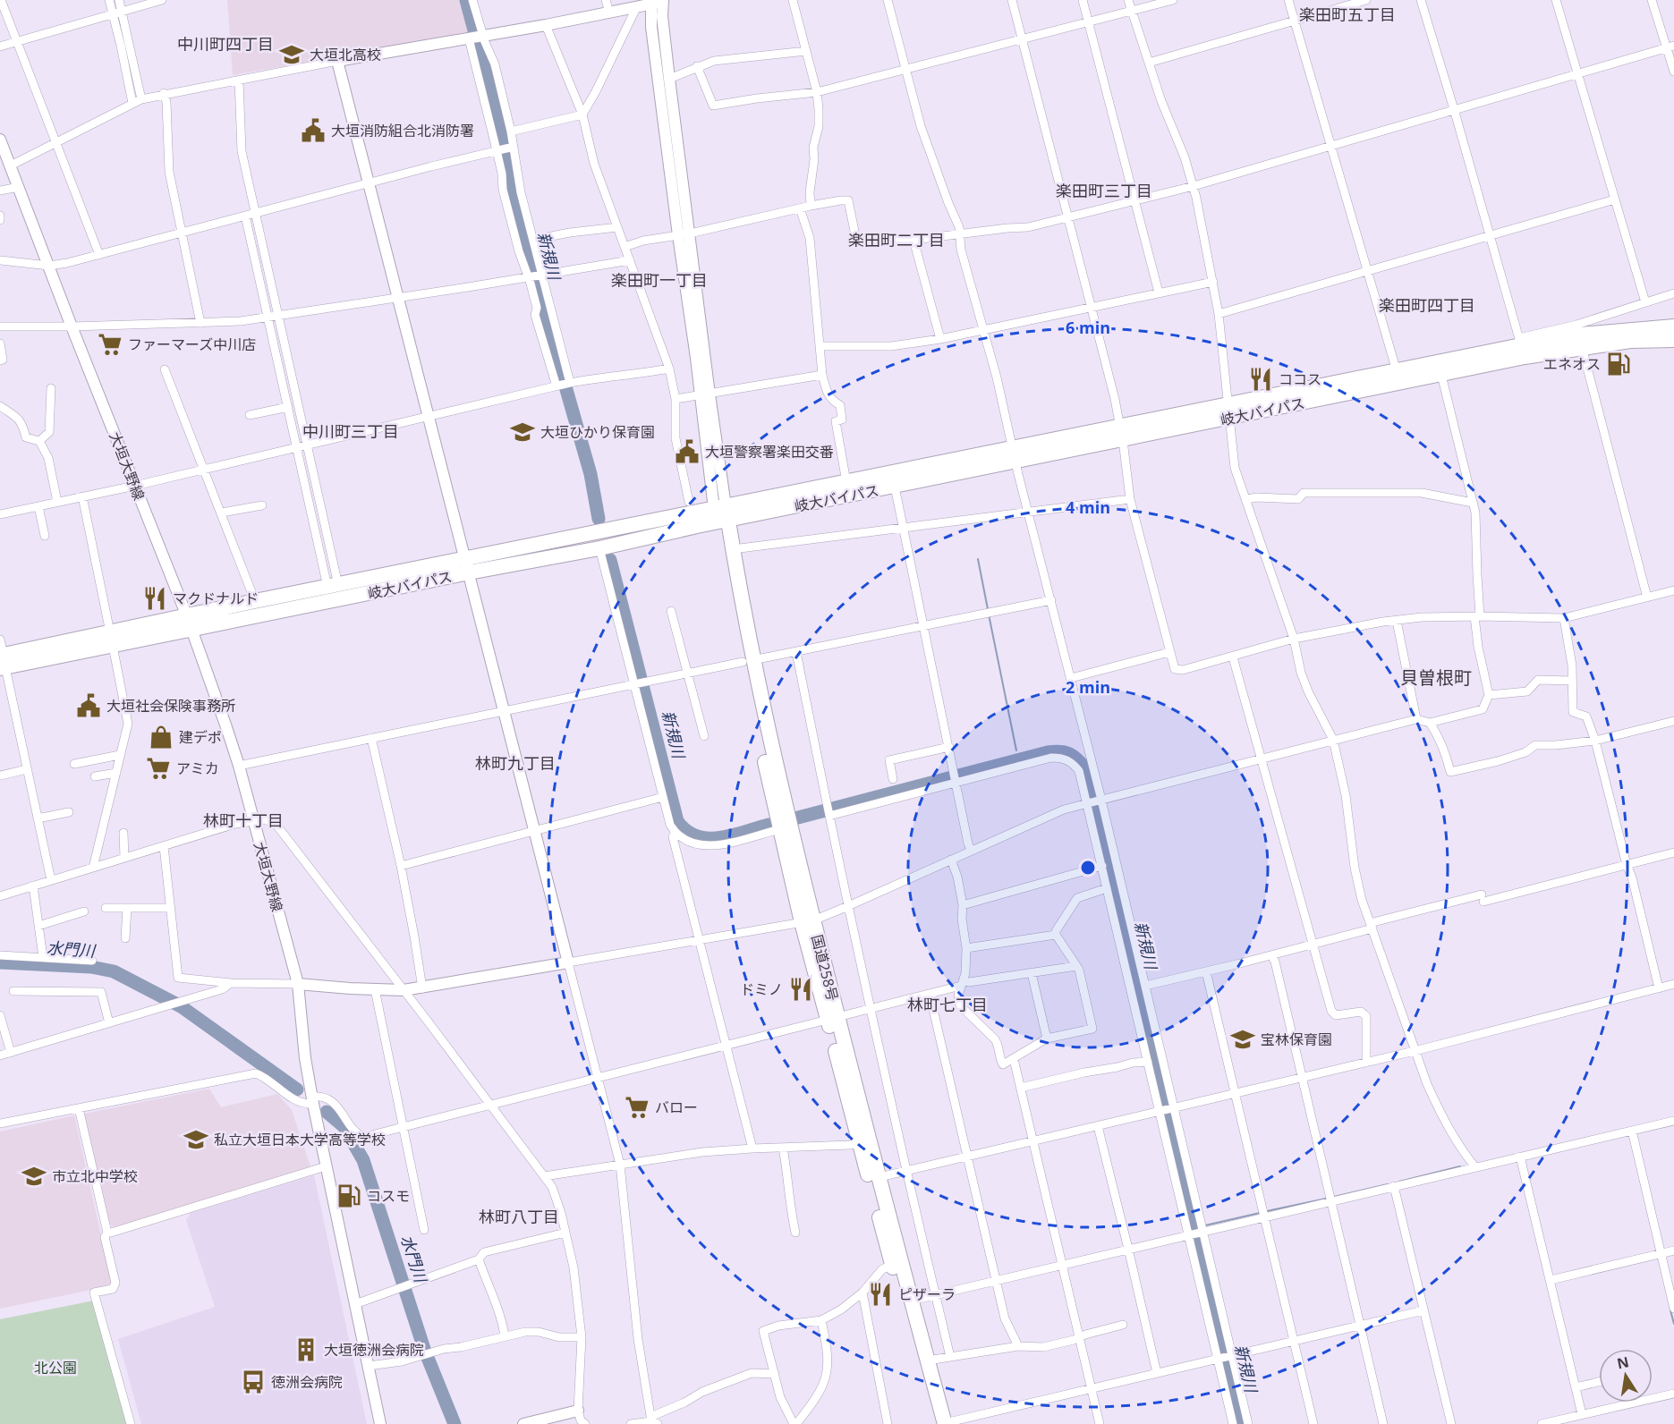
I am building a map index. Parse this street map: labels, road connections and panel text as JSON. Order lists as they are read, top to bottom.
{
  "streets": {
    "highway": ["岐大バイパス", "国道258号"],
    "main road": ["大垣大野線"]
  },
  "crossings": [
    ["岐大バイパス", "大垣大野線"],
    ["岐大バイパス", "国道258号"]
  ],
  "districts": [
    "楽田町五丁目",
    "中川町四丁目",
    "楽田町三丁目",
    "楽田町二丁目",
    "楽田町一丁目",
    "楽田町四丁目",
    "中川町三丁目",
    "貝曽根町",
    "林町九丁目",
    "林町十丁目",
    "林町七丁目",
    "林町八丁目"
  ],
  "water": ["新規川", "水門川"],
  "parks": ["北公園"],
  "places": {
    "school or university": [
      "大垣北高校",
      "大垣ひかり保育園",
      "宝林保育園",
      "私立大垣日本大学高等学校",
      "市立北中学校"
    ],
    "public building": ["大垣消防組合北消防署", "大垣警察署楽田交番", "大垣社会保険事務所"],
    "supermarket": ["ファーマーズ中川店", "アミカ", "バロー"],
    "fuel station": ["エネオス", "コスモ"],
    "restaurant": [
      "ココス",
      "マクドナルド",
      "ドミノ",
      "ピザーラ"
    ],
    "shop": ["建デポ"],
    "building": ["大垣徳洲会病院"],
    "bus stop": ["徳洲会病院"]
  },
  "north": "top",
  "rings": ["6 min", "4 min", "2 min"]
}
